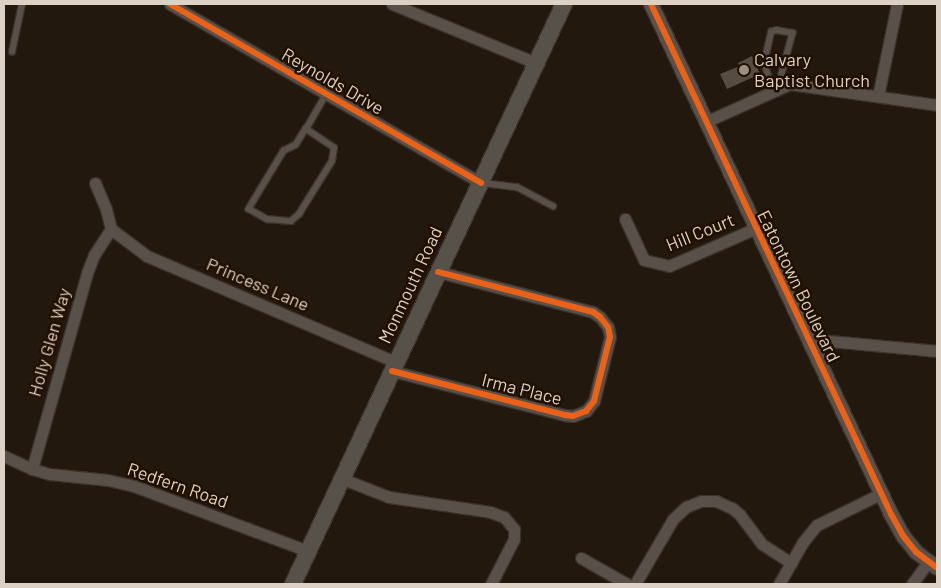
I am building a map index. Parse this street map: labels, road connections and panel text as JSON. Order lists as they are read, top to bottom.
{
  "streets": {
    "main road": ["Monmouth Road"],
    "street": [
      "Reynolds Drive",
      "Hill Court",
      "Princess Lane",
      "Eatontown Boulevard",
      "Holly Glen Way",
      "Irma Place",
      "Redfern Road"
    ]
  },
  "crossings": [
    ["Reynolds Drive", "Monmouth Road"],
    ["Hill Court", "Eatontown Boulevard"],
    ["Princess Lane", "Monmouth Road"],
    ["Princess Lane", "Holly Glen Way"],
    ["Princess Lane", "Irma Place"],
    ["Monmouth Road", "Irma Place"],
    ["Monmouth Road", "Redfern Road"],
    ["Holly Glen Way", "Redfern Road"]
  ],
  "places": ["Calvary Baptist Church"]
}
